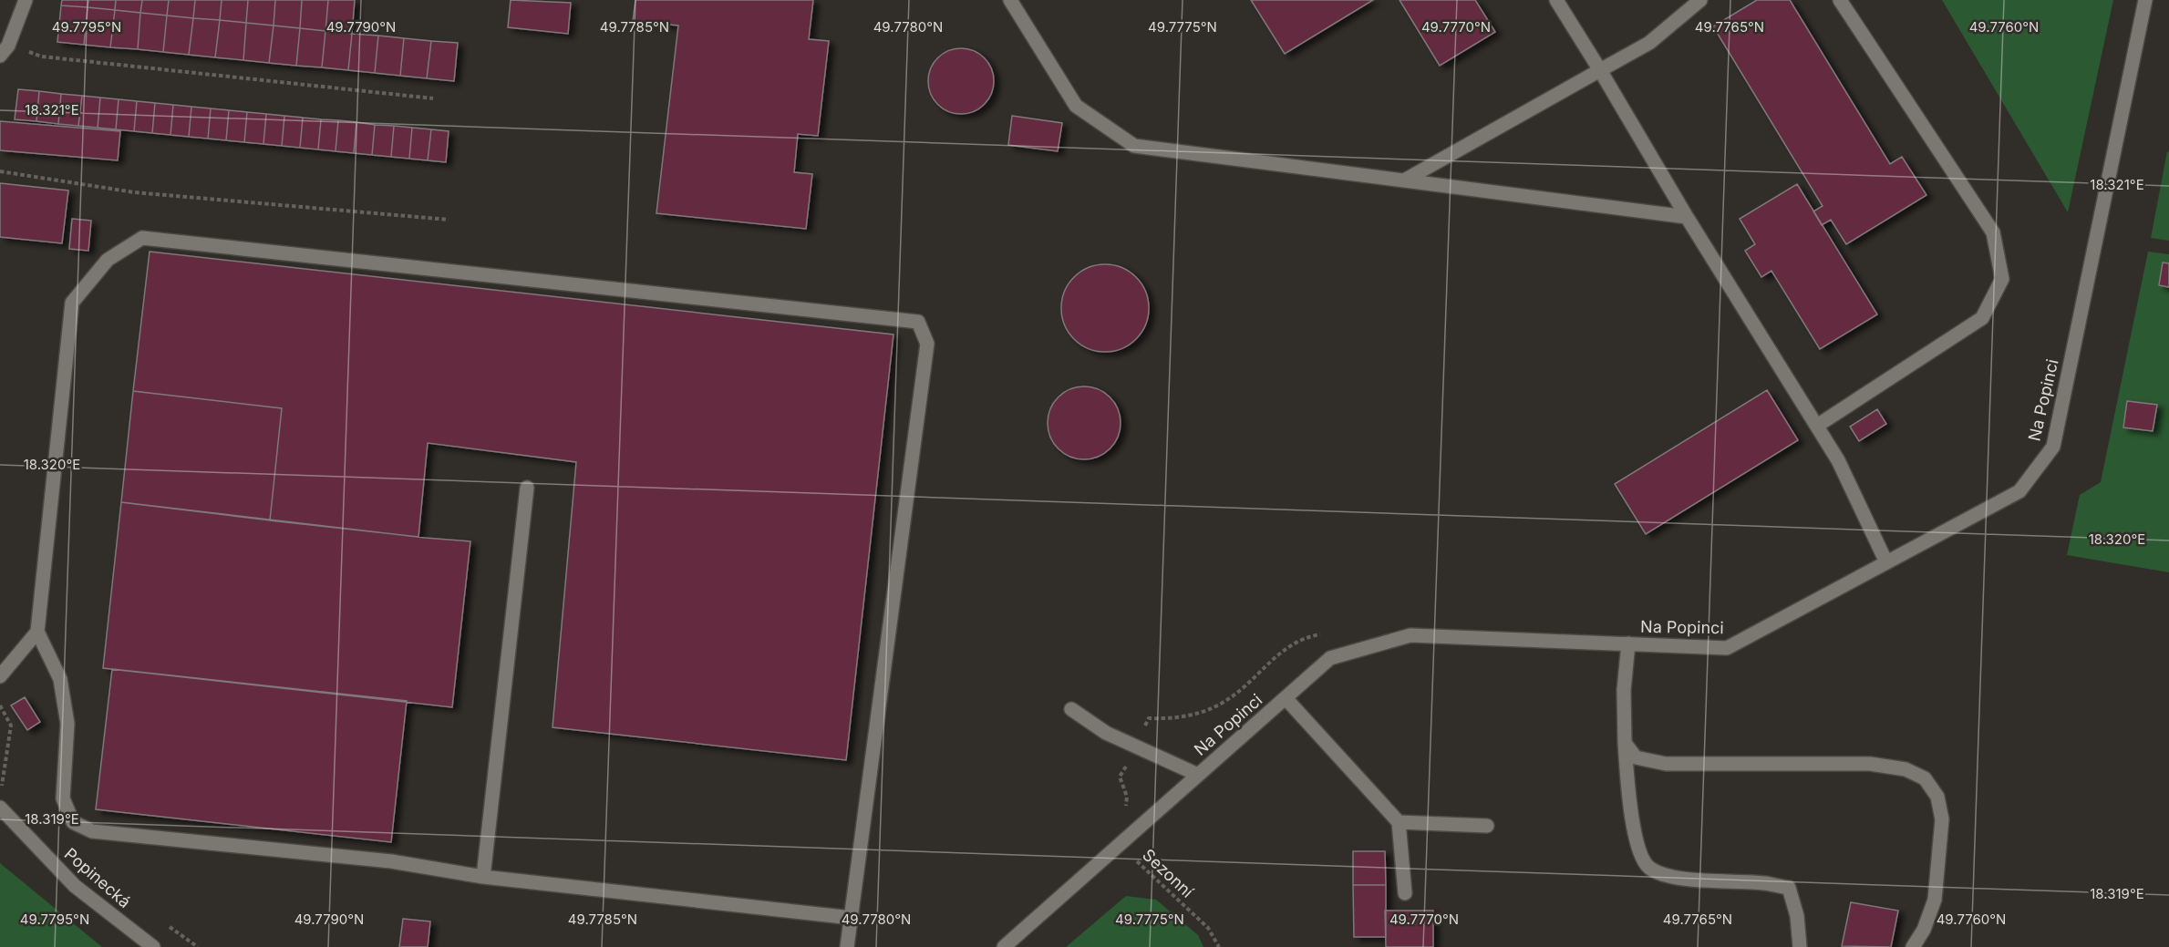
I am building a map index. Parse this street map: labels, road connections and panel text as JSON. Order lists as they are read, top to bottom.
{
  "streets": {
    "street": ["Na Popinci", "Popinecká"],
    "path": ["Sezonní"]
  },
  "crossings": [
    ["Na Popinci", "Sezonní"]
  ],
  "coordinates": [
    "49.7795°N",
    "49.7790°N",
    "49.7785°N",
    "49.7780°N",
    "49.7775°N",
    "49.7770°N",
    "49.7765°N",
    "49.7760°N",
    "18.321°E",
    "18.320°E",
    "18.319°E"
  ]
}
